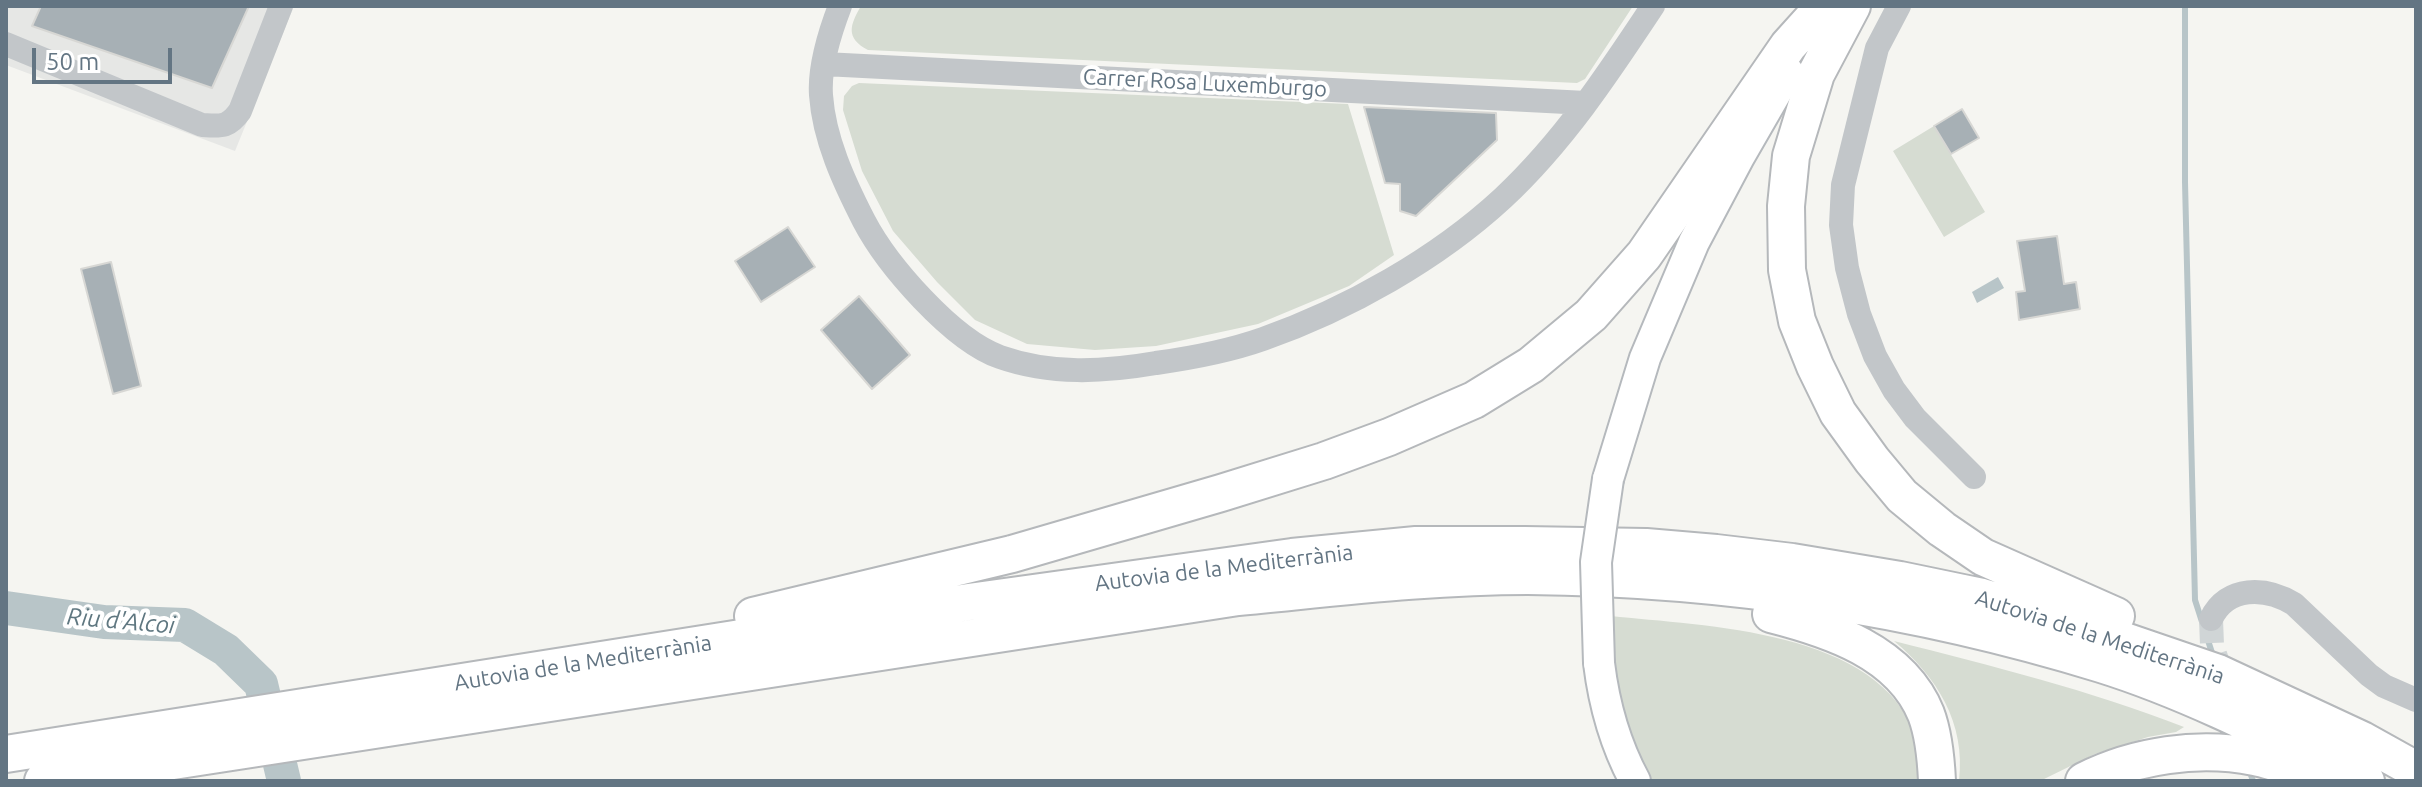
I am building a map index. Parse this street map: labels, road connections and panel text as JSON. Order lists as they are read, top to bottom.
{
  "streets": {
    "highway": ["Autovia de la Mediterrània"],
    "street": ["Carrer Rosa Luxemburgo"]
  },
  "water": ["Riu d'Alcoi"],
  "scale_bar": "50 m"
}
